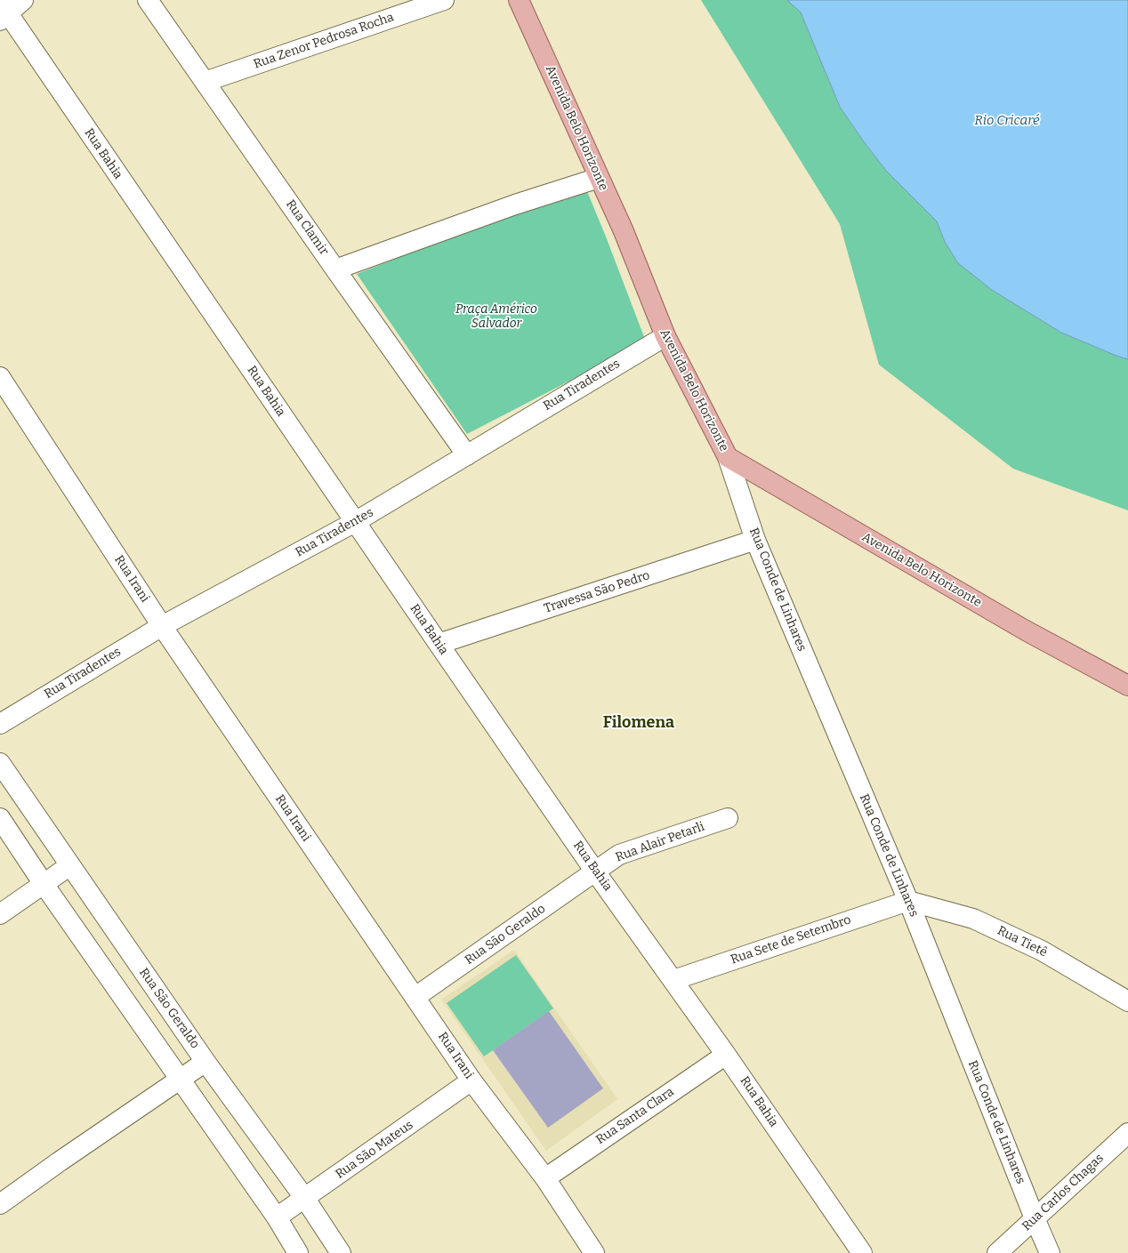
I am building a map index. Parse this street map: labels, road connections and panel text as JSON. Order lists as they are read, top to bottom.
{
  "streets": {
    "main road": ["Avenida Belo Horizonte"],
    "street": [
      "Rua Zenor Pedrosa Rocha",
      "Rua Bahia",
      "Rua Clamir",
      "Rua Tiradentes",
      "Rua Irani",
      "Rua Conde de Linhares",
      "Travessa São Pedro",
      "Rua Alair Petarli",
      "Rua São Geraldo",
      "Rua Sete de Setembro",
      "Rua Tietê",
      "Rua Santa Clara",
      "Rua São Mateus",
      "Rua Carlos Chagas"
    ]
  },
  "crossings": [
    ["Rua Zenor Pedrosa Rocha", "Rua Clamir"],
    ["Avenida Belo Horizonte", "Rua Tiradentes"],
    ["Avenida Belo Horizonte", "Rua Conde de Linhares"],
    ["Rua Bahia", "Rua Tiradentes"],
    ["Rua Bahia", "Travessa São Pedro"],
    ["Rua Bahia", "Rua Alair Petarli"],
    ["Rua Bahia", "Rua São Geraldo"],
    ["Rua Bahia", "Rua Sete de Setembro"],
    ["Rua Bahia", "Rua Santa Clara"],
    ["Rua Clamir", "Rua Tiradentes"],
    ["Rua Tiradentes", "Rua Irani"],
    ["Rua Irani", "Rua São Geraldo"],
    ["Rua Irani", "Rua Santa Clara"],
    ["Rua Irani", "Rua São Mateus"],
    ["Rua Conde de Linhares", "Travessa São Pedro"],
    ["Rua Conde de Linhares", "Rua Sete de Setembro"],
    ["Rua Conde de Linhares", "Rua Tietê"],
    ["Rua Conde de Linhares", "Rua Carlos Chagas"],
    ["Rua Alair Petarli", "Rua São Geraldo"],
    ["Rua São Geraldo", "Rua São Mateus"],
    ["Rua Sete de Setembro", "Rua Tietê"]
  ],
  "districts": ["Filomena"],
  "water": ["Rio Cricaré"],
  "parks": ["Praça Américo Salvador"]
}
